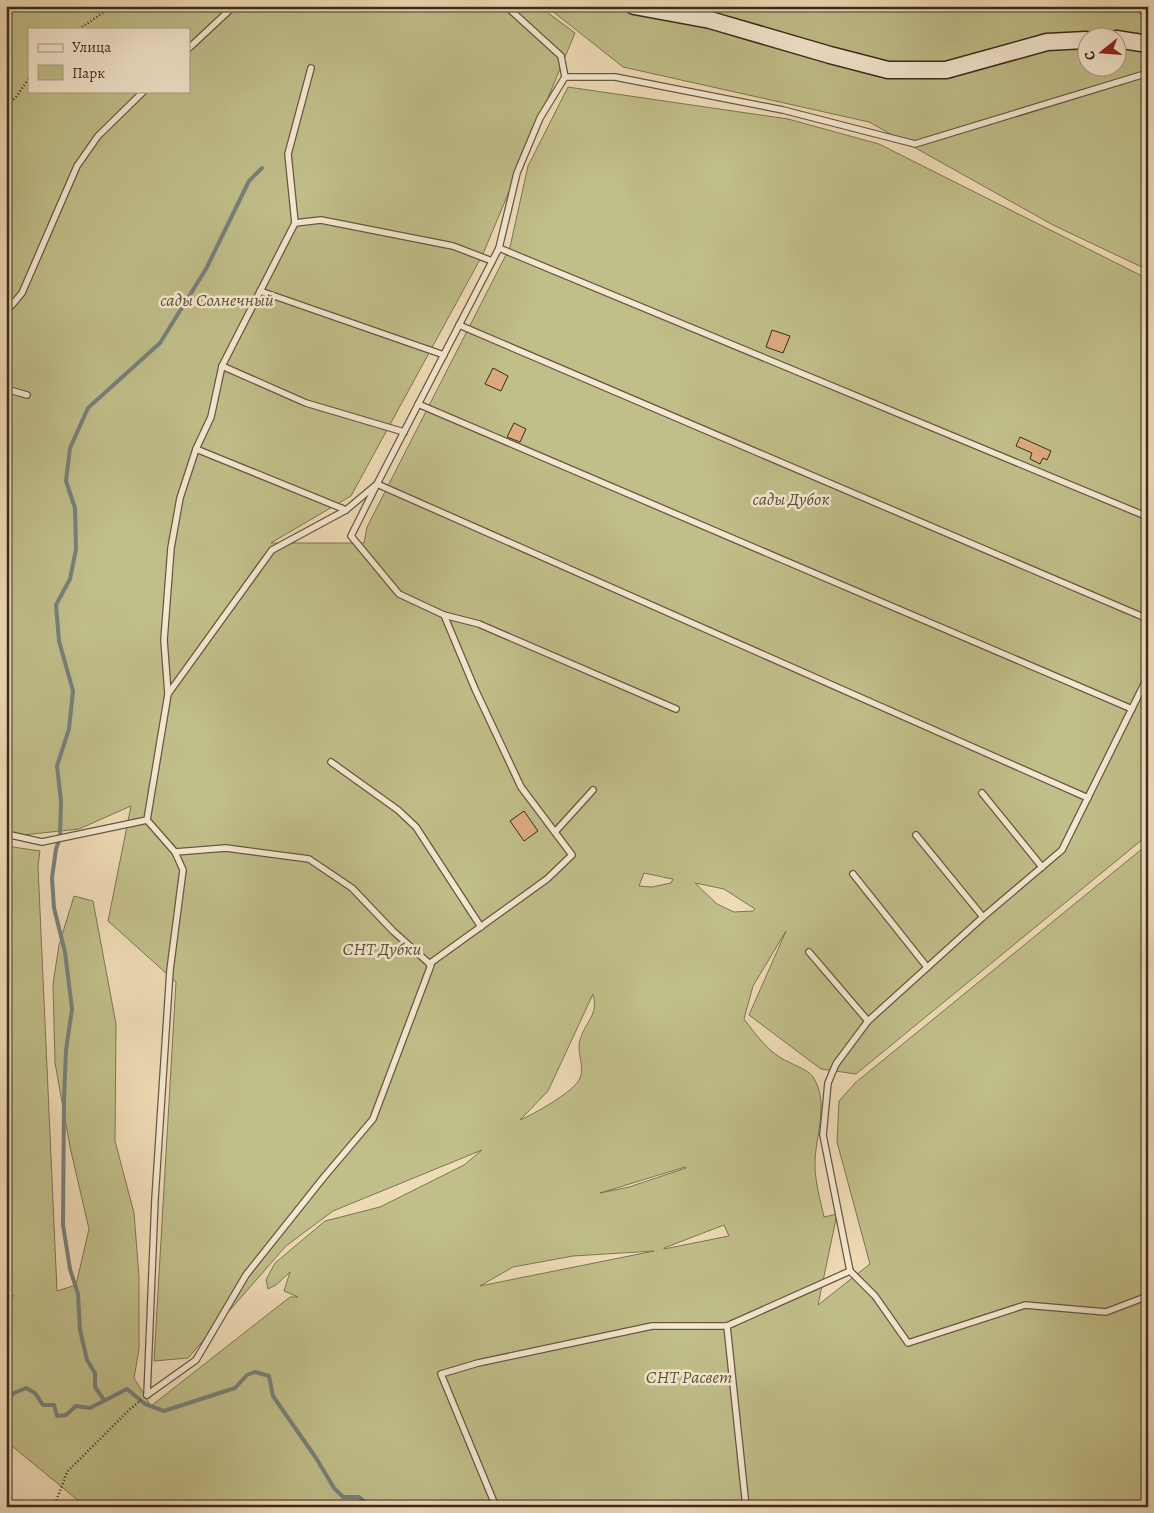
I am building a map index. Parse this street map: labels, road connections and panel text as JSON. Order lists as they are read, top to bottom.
{
  "parks": [
    "сады Солнечный",
    "сады Дубок",
    "СНТ Дубки",
    "СНТ Расвет"
  ],
  "legend": ["Улица", "Парк"],
  "north": "left"
}
